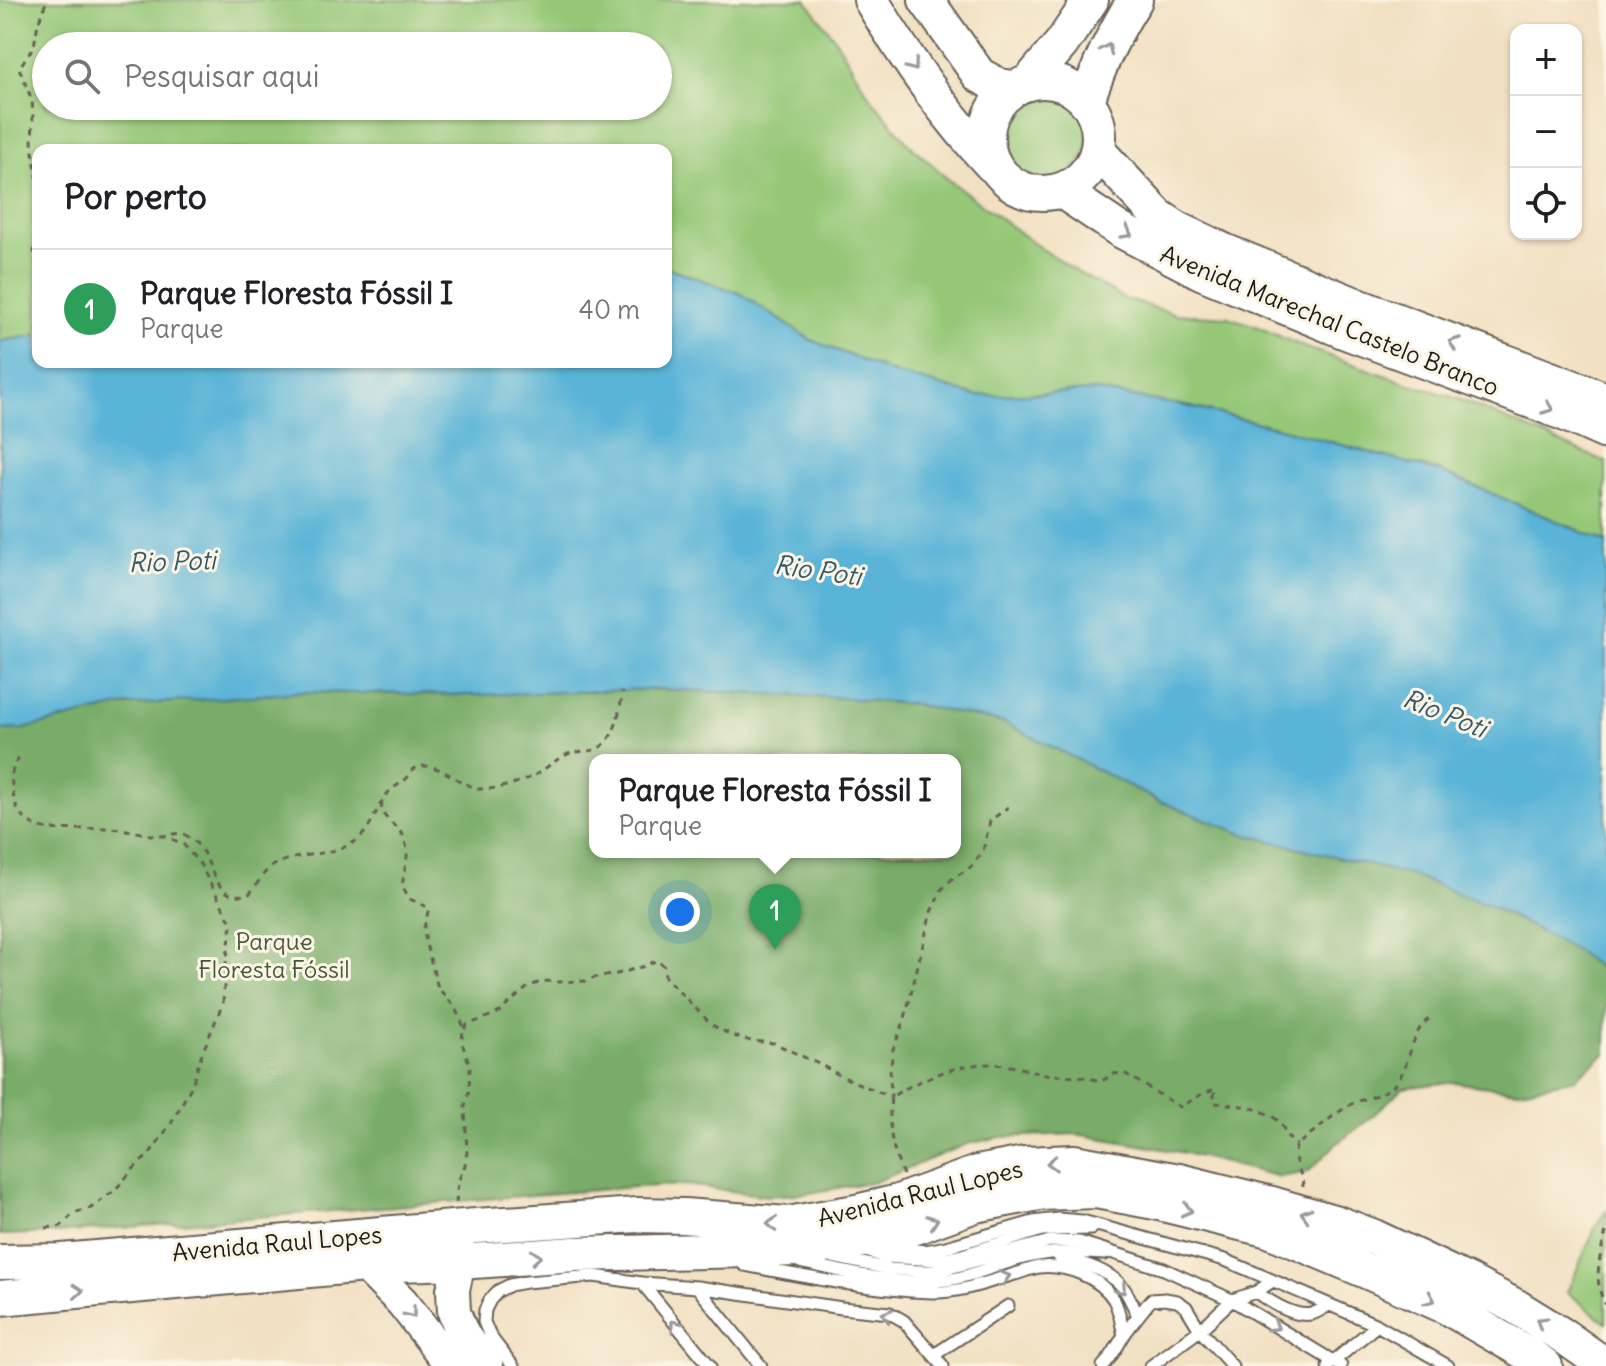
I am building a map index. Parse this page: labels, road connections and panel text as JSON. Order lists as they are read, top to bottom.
{
  "streets": {
    "main road": ["Avenida Marechal Castelo Branco", "Avenida Raul Lopes"]
  },
  "water": ["Rio Poti"],
  "parks": ["Parque Floresta Fóssil"],
  "page": {
    "map_buttons": ["+", "−"],
    "search": "Pesquisar aqui",
    "heading": "Por perto",
    "list": [
      {
        "mark": "1",
        "name": "Parque Floresta Fóssil I",
        "note": "Parque",
        "value": "40 m"
      }
    ],
    "popup": ["Parque Floresta Fóssil I", "Parque"],
    "pins": "1"
  }
}
